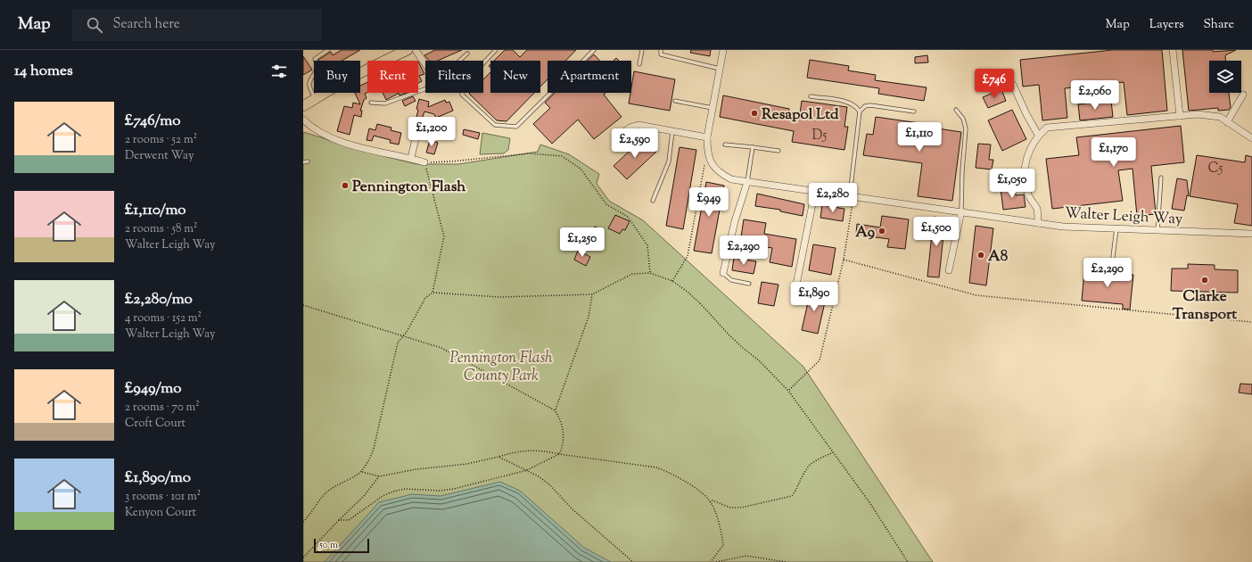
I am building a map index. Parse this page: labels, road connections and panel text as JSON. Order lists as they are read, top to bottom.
{
  "streets": {
    "street": ["Walter Leigh Way"]
  },
  "parks": ["Pennington Flash County Park"],
  "places": [
    "Resapol Ltd",
    "Pennington Flash",
    "A9",
    "A8",
    "Clarke Transport"
  ],
  "house_numbers": ["D5", "C5"],
  "scale_bar": "50 m",
  "page": {
    "header": "Map",
    "search": "Search here",
    "nav": ["Map", "Layers", "Share"],
    "heading": "14 homes",
    "chip": [
      "Buy",
      "Rent",
      "Filters",
      "New",
      "Apartment"
    ],
    "price": [
      "£746",
      "£2,060",
      "£1,200",
      "£1,110",
      "£2,590",
      "£1,170",
      "£1,050",
      "£2,280",
      "£949",
      "£1,500",
      "£1,250",
      "£2,290",
      "£2,290",
      "£1,890"
    ],
    "list": [
      {
        "name": "£746/mo",
        "note": "2 rooms · 52 m² · Derwent Way"
      },
      {
        "name": "£1,110/mo",
        "note": "2 rooms · 58 m² · Walter Leigh Way"
      },
      {
        "name": "£2,280/mo",
        "note": "4 rooms · 152 m² · Walter Leigh Way"
      },
      {
        "name": "£949/mo",
        "note": "2 rooms · 70 m² · Croft Court"
      },
      {
        "name": "£1,890/mo",
        "note": "3 rooms · 101 m² · Kenyon Court"
      }
    ],
    "scale": "50 m"
  }
}
